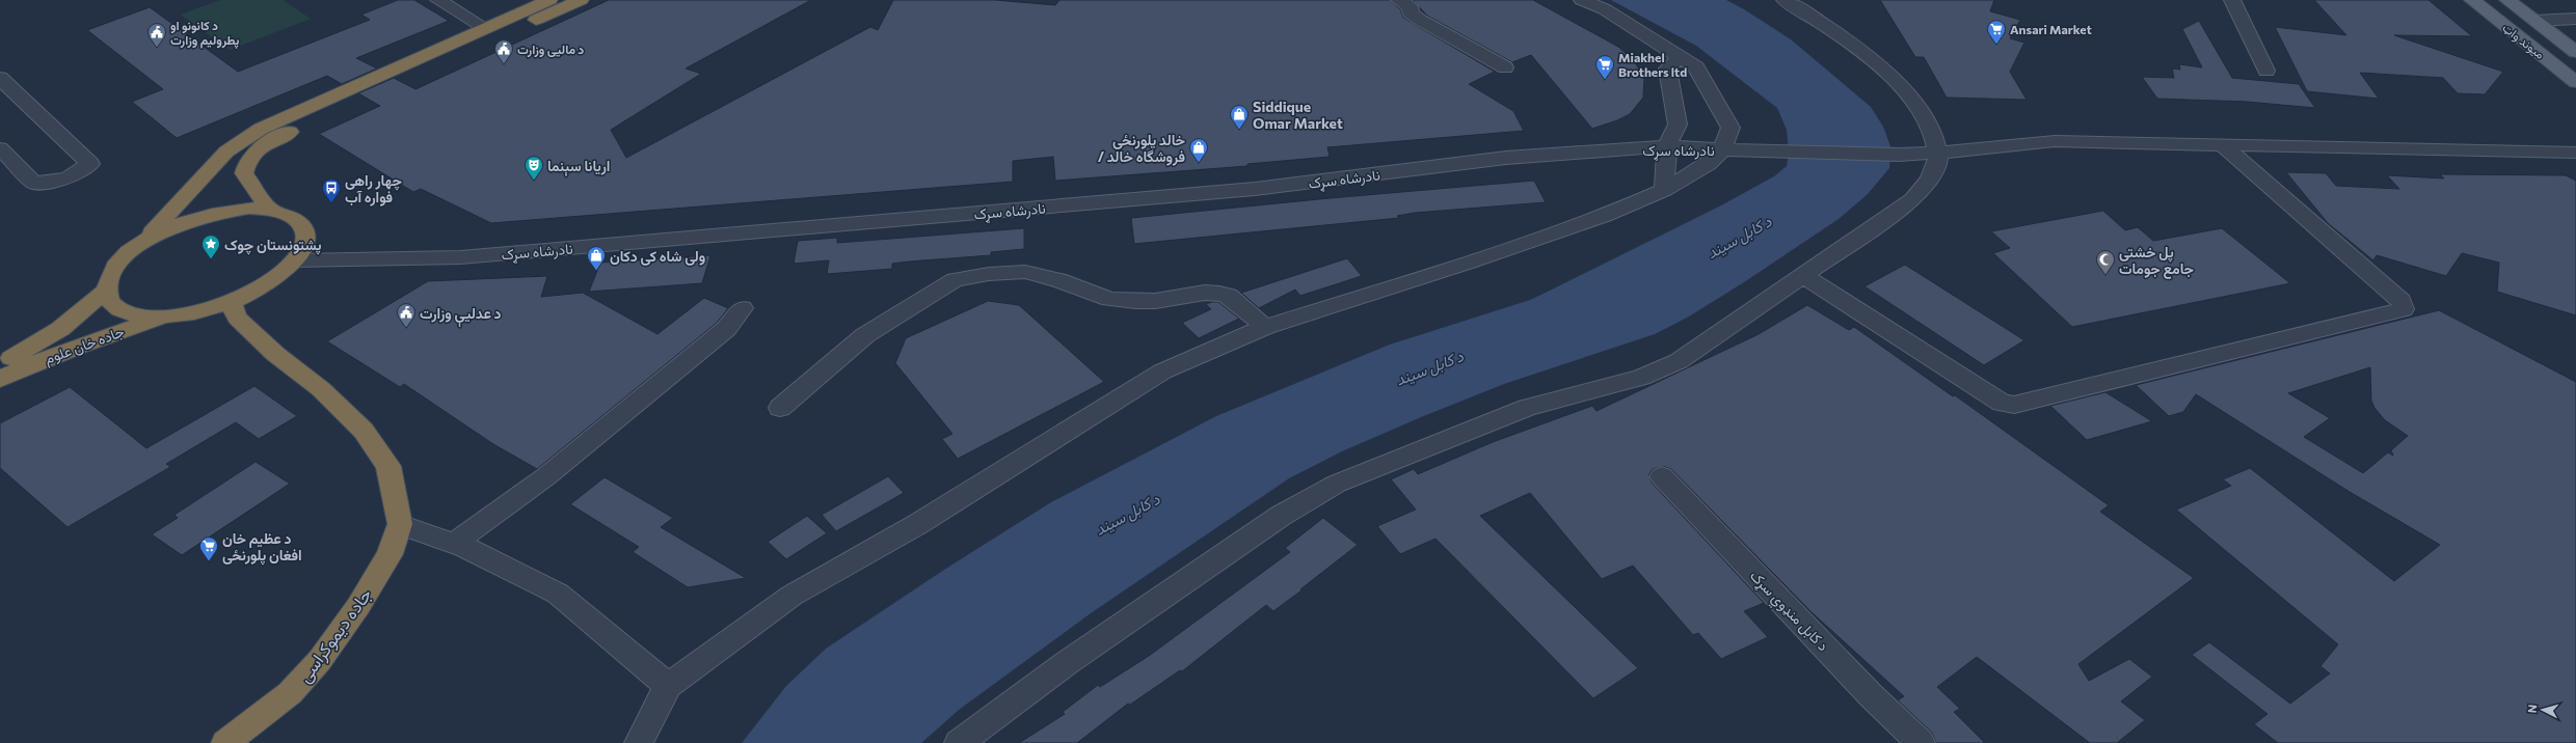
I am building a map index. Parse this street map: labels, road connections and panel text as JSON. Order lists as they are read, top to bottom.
{
  "streets": {
    "highway": ["جادہ خان علوم", "جاده دیموکراسی"],
    "main road": ["میوند واټ"],
    "street": ["نادرشاه سړک", "د کابل منډوي سړک"]
  },
  "water": ["د کابل سيند"],
  "places": {
    "supermarket": ["Ansari Market", "Miakhel Brothers ltd", "د عظیم خان افغان پلورنځی"],
    "public building": ["د کانونو او پطرولیم وزارت", "د مالیی وزارت", "د عدلیې وزارت"],
    "shop": ["Siddique Omar Market", "خالد پلورنځی / فروشگاه خالد", "ولی شاہ کی دکان"],
    "theatre": ["اريانا سېنما"],
    "bus stop": ["چهار راهی فواره آب"],
    "place": ["پشتونستان چوک"],
    "mosque": ["پل خشتی جامع جومات"]
  },
  "north": "left"
}
